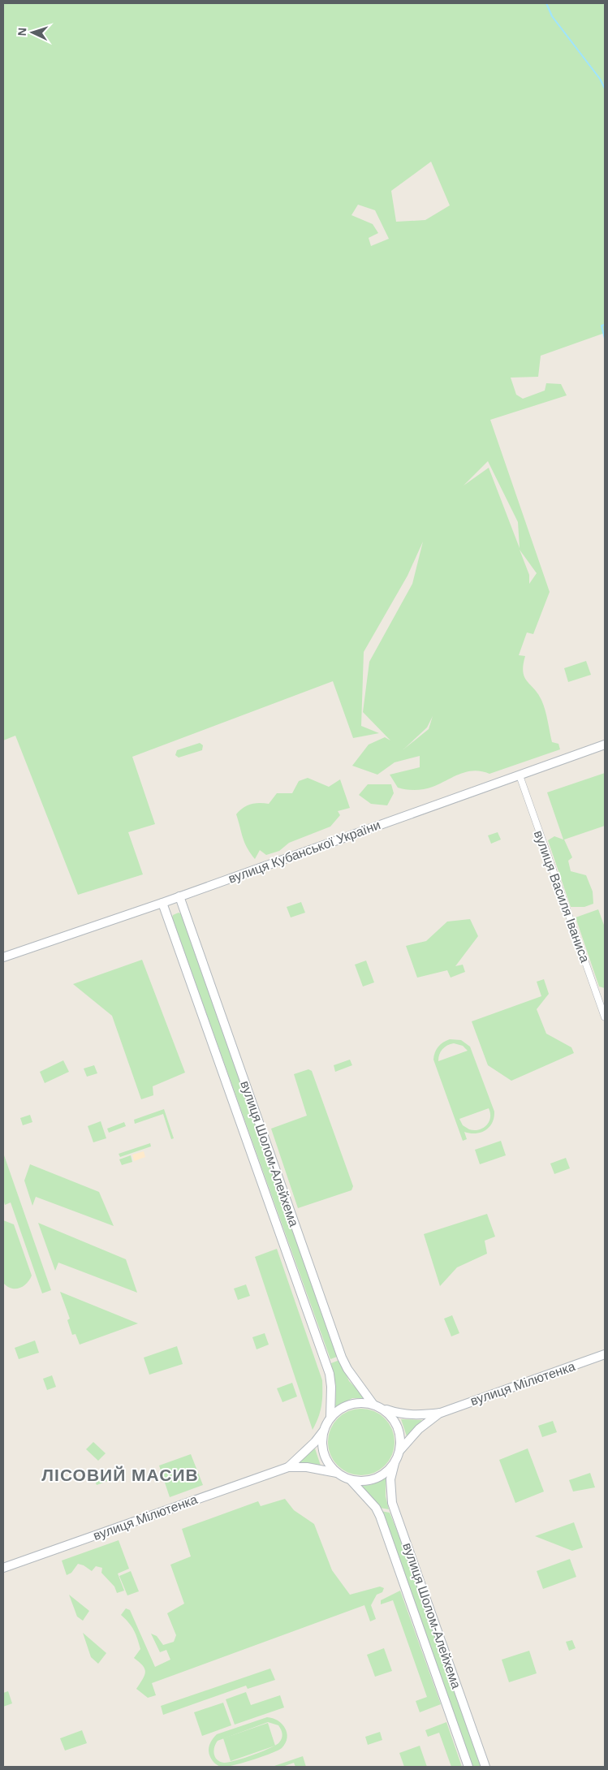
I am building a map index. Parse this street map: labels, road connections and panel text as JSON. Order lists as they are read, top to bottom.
{
  "streets": {
    "street": [
      "вулиця Кубанської України",
      "вулиця Василя Іваниса",
      "вулиця Шолом-Алейхема",
      "вулиця Мілютенка"
    ]
  },
  "crossings": [
    ["вулиця Кубанської України", "вулиця Василя Іваниса"],
    ["вулиця Кубанської України", "вулиця Шолом-Алейхема"],
    ["вулиця Шолом-Алейхема", "вулиця Мілютенка"]
  ],
  "districts": ["ЛІСОВИЙ МАСИВ"],
  "north": "left"
}
